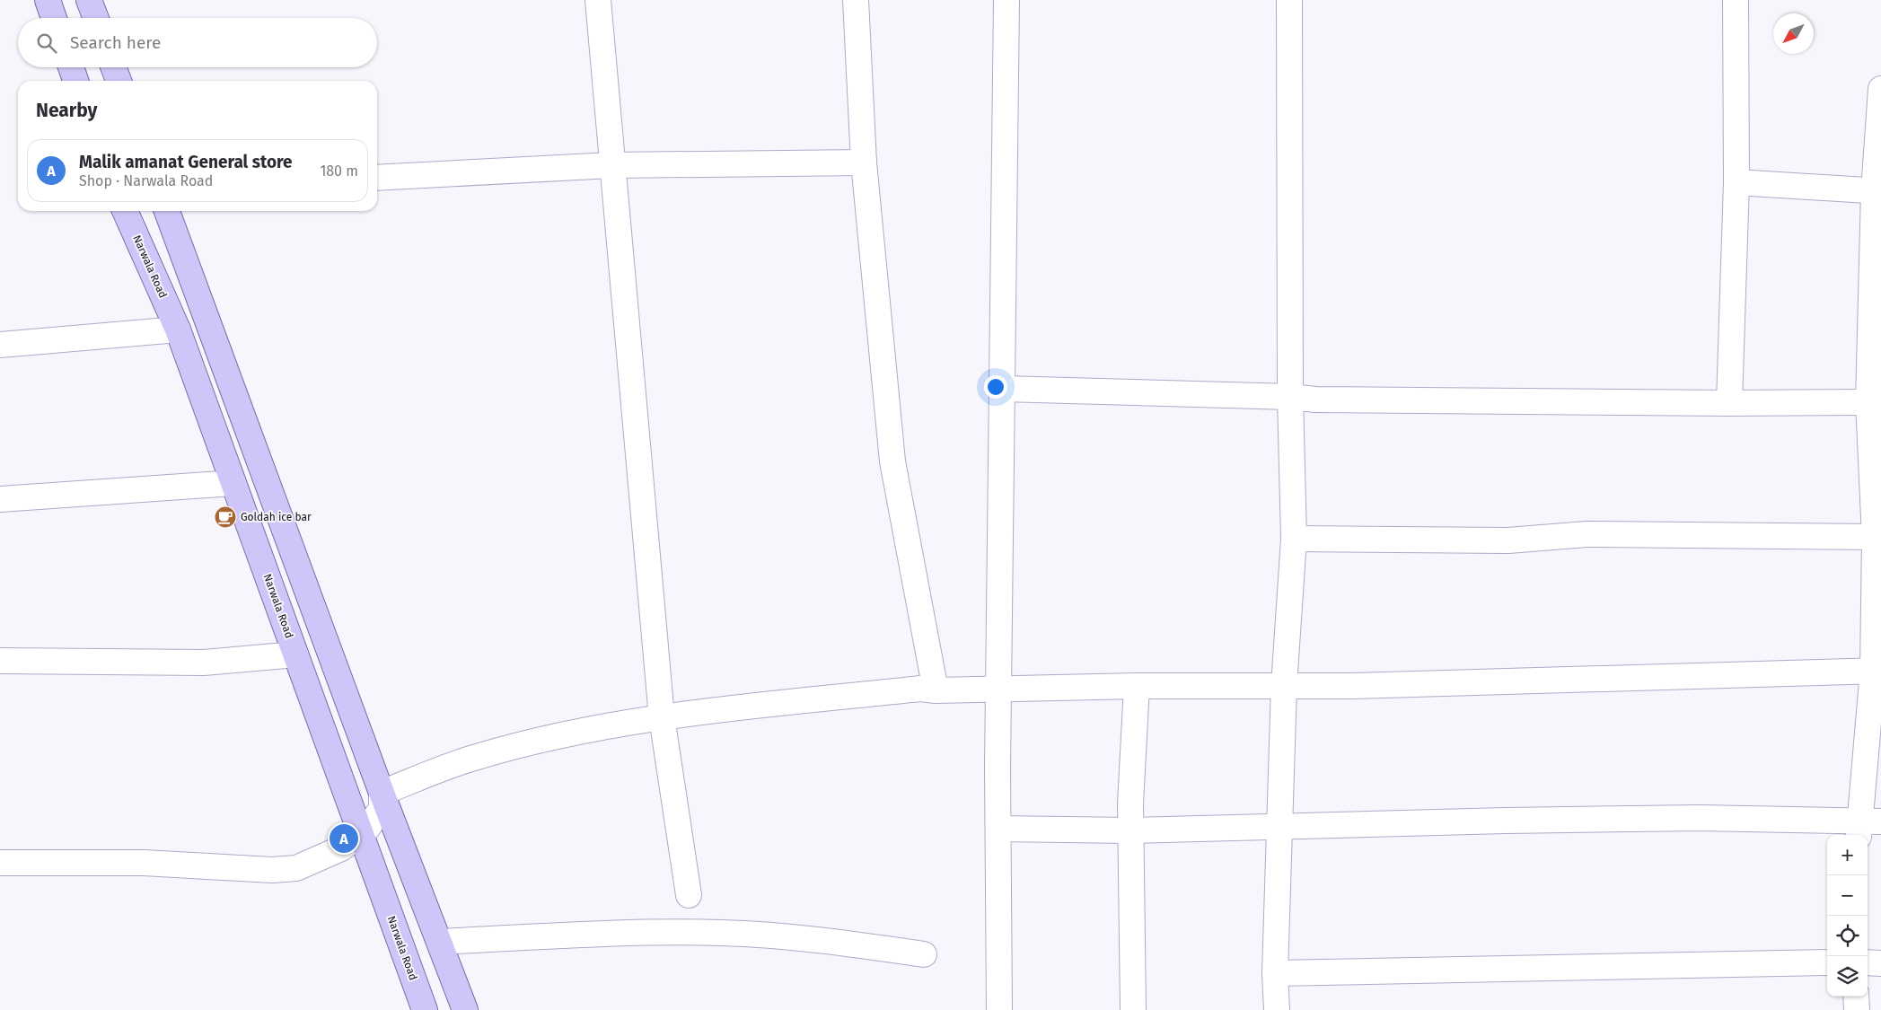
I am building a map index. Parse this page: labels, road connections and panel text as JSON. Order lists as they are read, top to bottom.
{
  "streets": {
    "main road": ["Narwala Road"]
  },
  "places": {
    "cafe": ["Goldah ice bar"]
  },
  "north": "bottom left",
  "page": {
    "search": "Search here",
    "heading": "Nearby",
    "list": [
      {
        "mark": "A",
        "name": "Malik amanat General store",
        "note": "Shop · Narwala Road",
        "value": "180 m"
      }
    ],
    "pins": "A",
    "map_buttons": ["+", "−"]
  }
}
